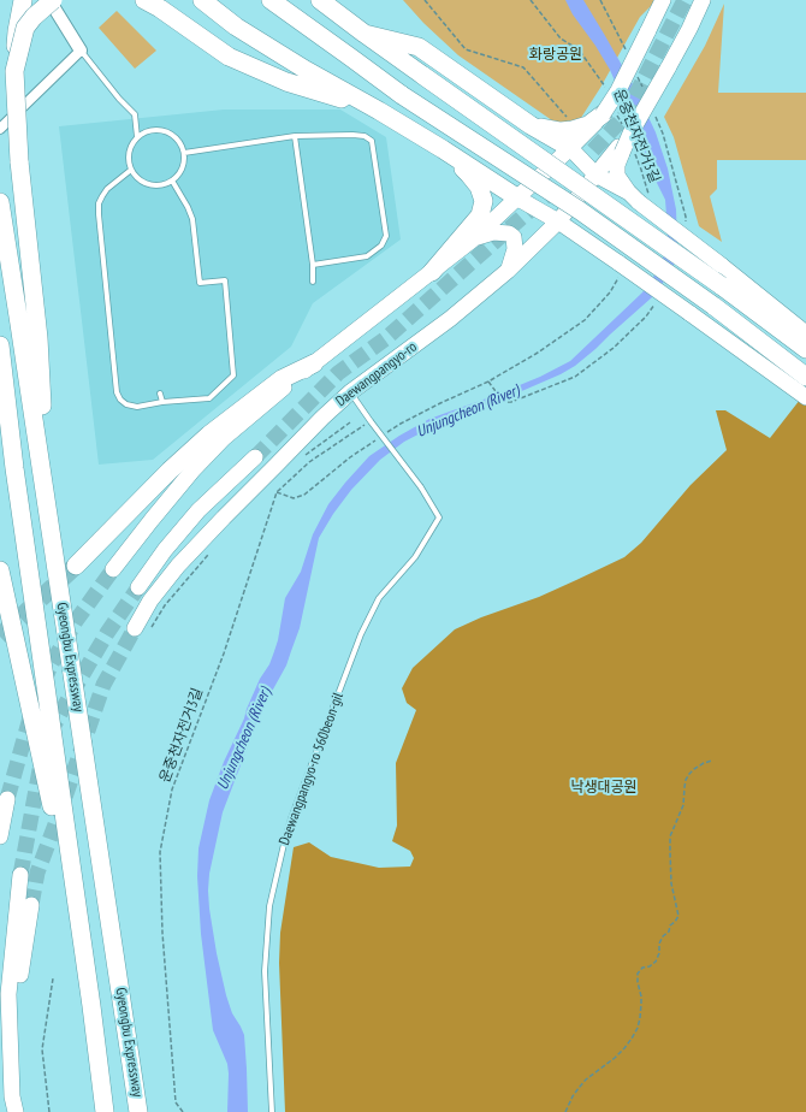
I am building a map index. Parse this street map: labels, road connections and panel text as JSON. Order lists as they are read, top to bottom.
{
  "streets": {
    "highway": ["Gyeongbu Expressway"],
    "main road": ["Daewangpangyo-ro"],
    "lane": ["Daewangpangyo-ro 560beon-gil"],
    "path": ["운중천자전거3길"]
  },
  "crossings": [
    ["운중천자전거3길", "Daewangpangyo-ro"],
    ["운중천자전거3길", "Daewangpangyo-ro 560beon-gil"]
  ],
  "water": ["Unjungcheon (River)"],
  "parks": ["화랑공원", "낙생대공원"]
}
